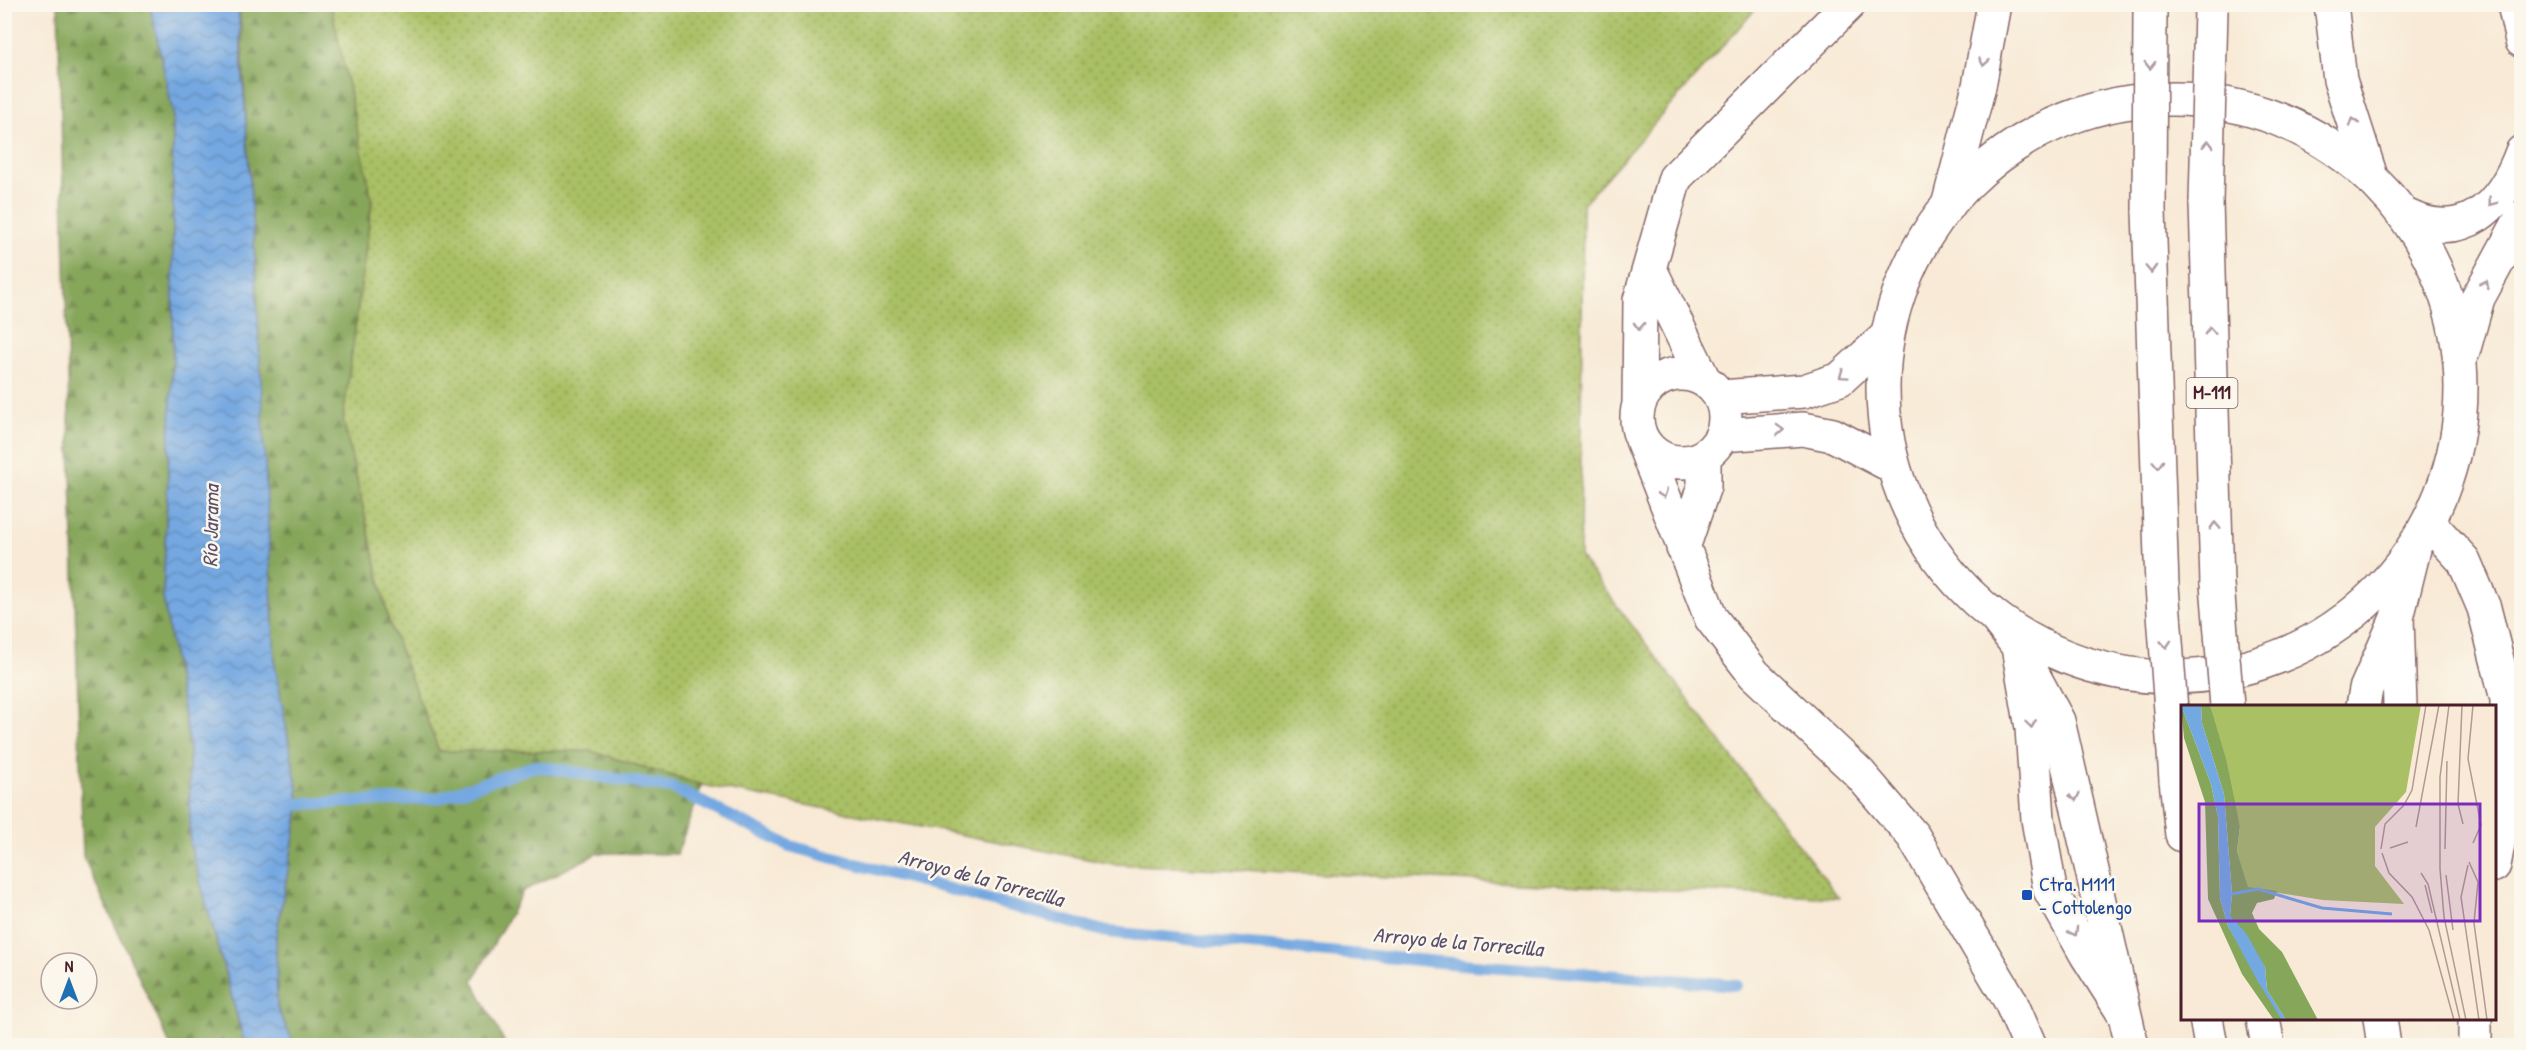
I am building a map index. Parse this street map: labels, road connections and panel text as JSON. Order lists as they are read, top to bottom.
{
  "streets": {
    "main road": ["M-111"]
  },
  "water": ["Río Jarama", "Arroyo de la Torrecilla"],
  "places": {
    "transit": ["Ctra. M111 - Cottolengo"]
  },
  "north": "top"
}
